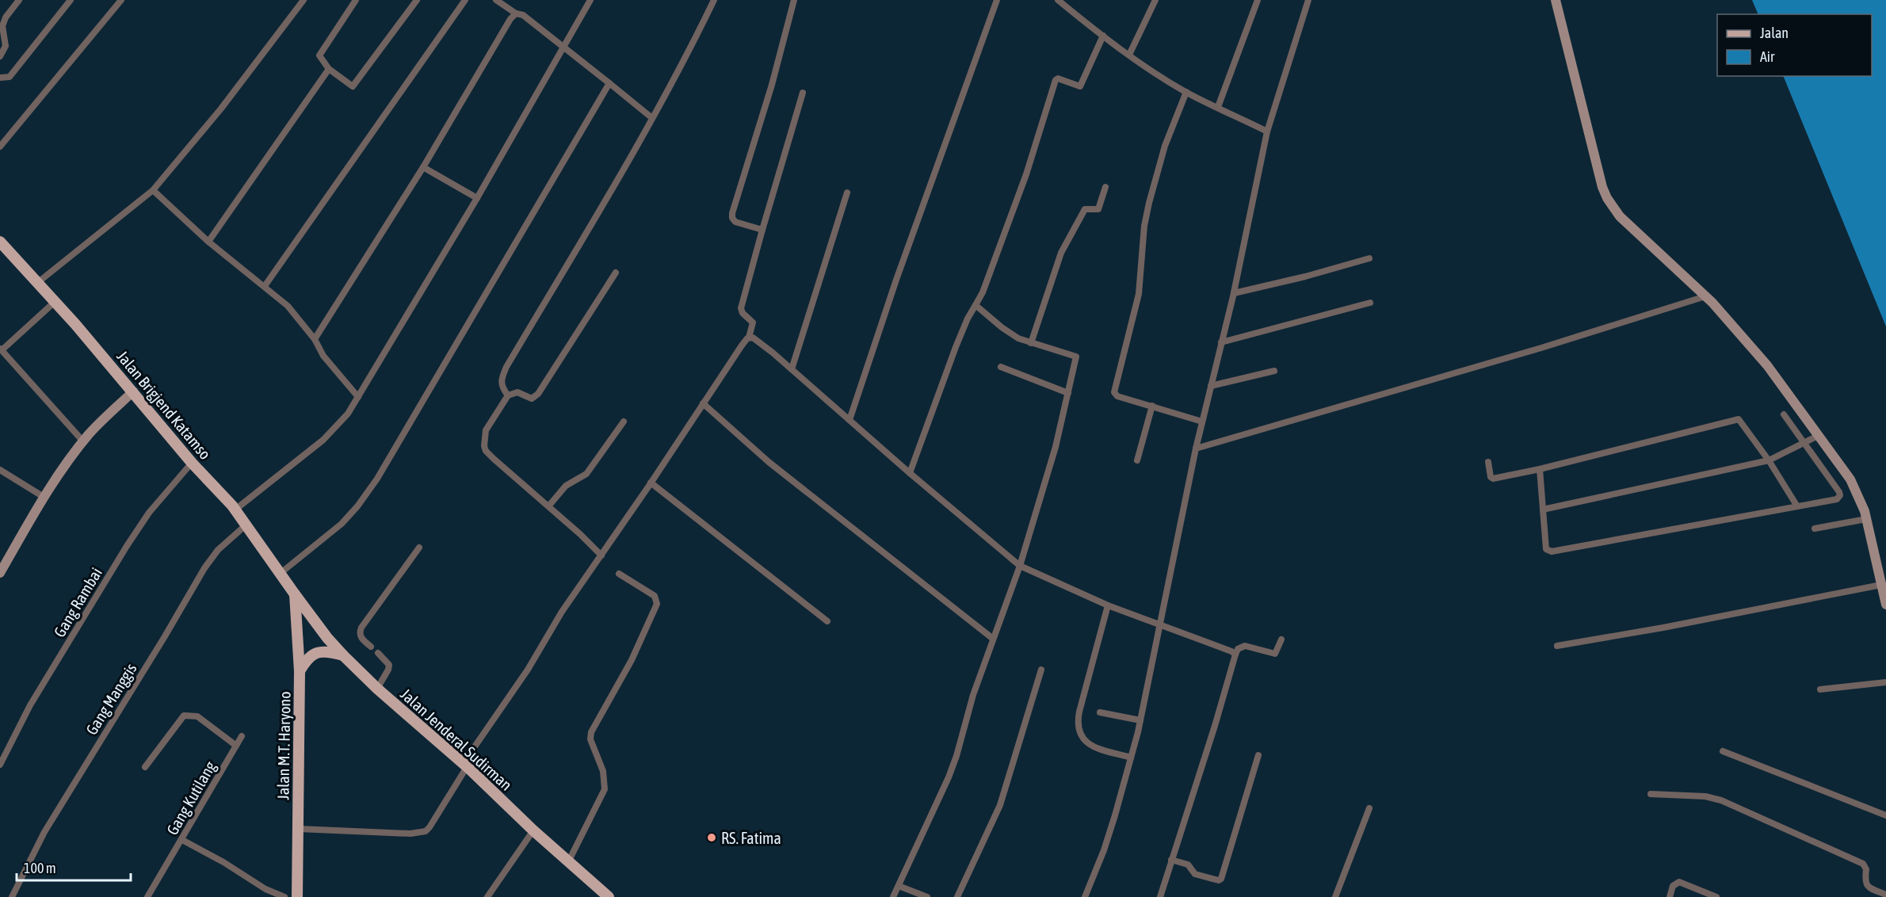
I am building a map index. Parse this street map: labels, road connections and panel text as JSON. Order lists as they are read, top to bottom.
{
  "streets": {
    "main road": ["Jalan Brigjend Katamso", "Jalan Jenderal Sudirman", "Jalan M.T. Haryono"],
    "street": ["Gang Rambai", "Gang Manggis", "Gang Kutilang"]
  },
  "crossings": [
    ["Jalan Brigjend Katamso", "Gang Rambai"],
    ["Jalan Brigjend Katamso", "Gang Manggis"],
    ["Jalan Brigjend Katamso", "Jalan Jenderal Sudirman"],
    ["Jalan Brigjend Katamso", "Jalan M.T. Haryono"],
    ["Jalan Jenderal Sudirman", "Jalan M.T. Haryono"]
  ],
  "places": ["RS. Fatima"],
  "legend": ["Jalan", "Air"],
  "scale_bar": "100 m"
}
